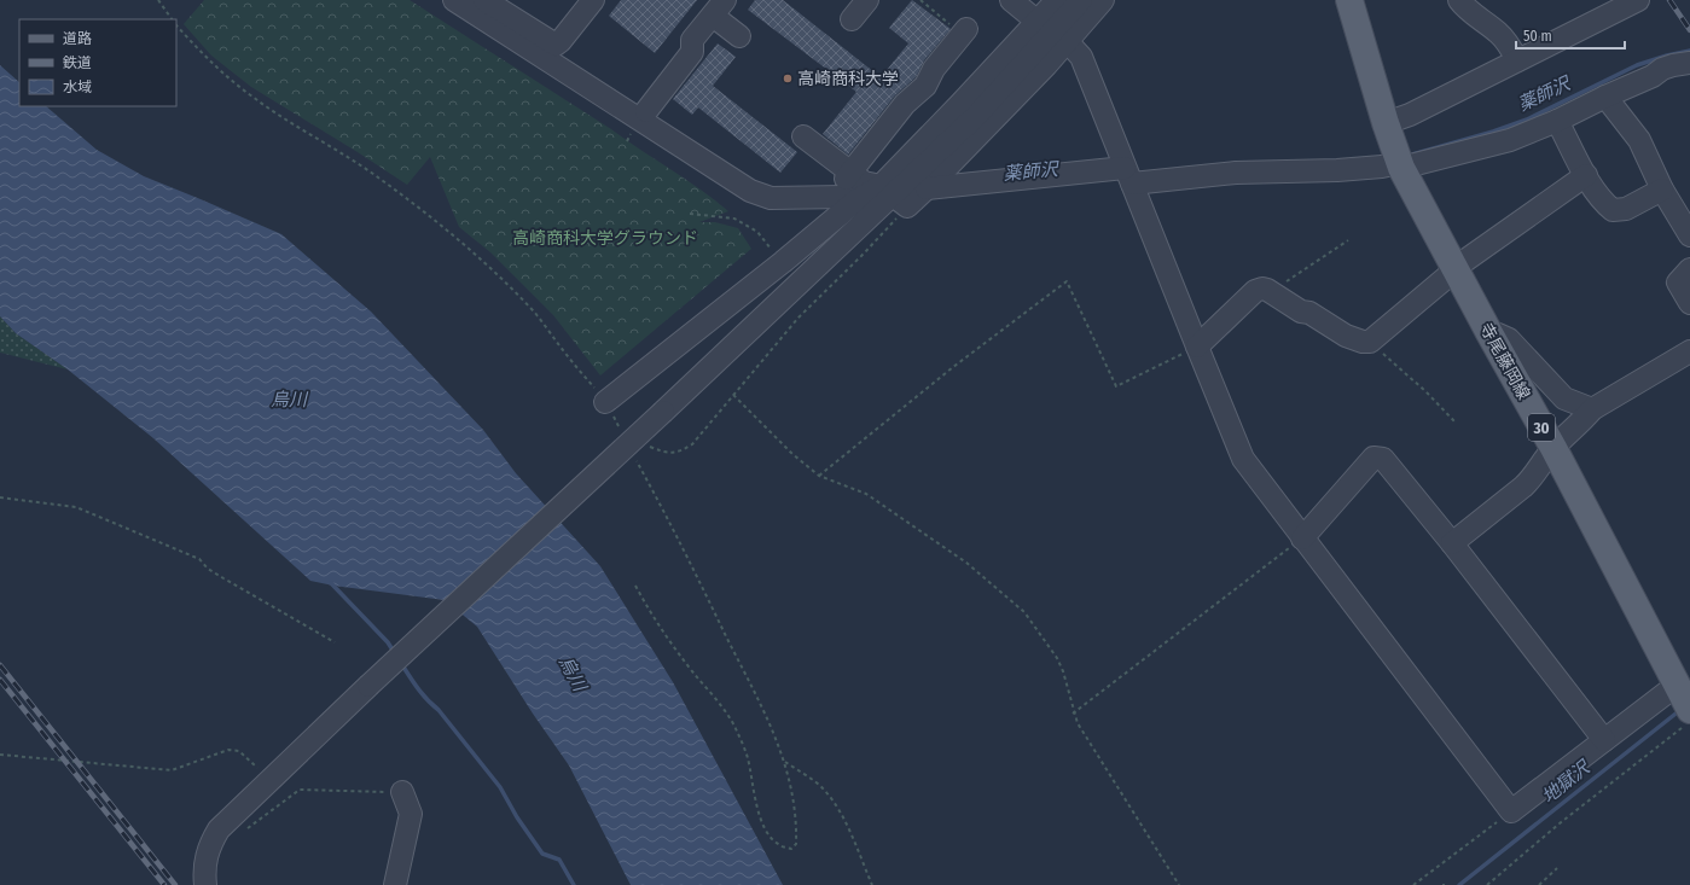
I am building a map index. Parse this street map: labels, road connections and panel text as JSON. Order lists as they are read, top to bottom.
{
  "streets": {
    "main road": ["寺尾藤岡線", "30"]
  },
  "water": ["薬師沢", "烏川", "地獄沢"],
  "parks": ["高崎商科大学グラウンド"],
  "places": ["高崎商科大学"],
  "legend": ["道路", "鉄道", "水域"],
  "scale_bar": "50 m"
}
